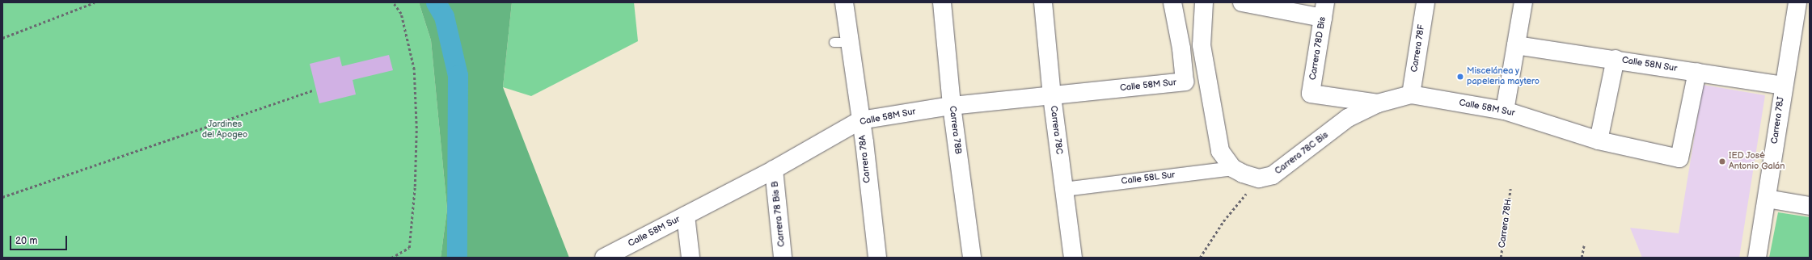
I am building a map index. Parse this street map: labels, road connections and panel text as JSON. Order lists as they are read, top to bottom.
{
  "streets": {
    "street": [
      "Carrera 78D Bis",
      "Carrera 78F",
      "Calle 58N Sur",
      "Calle 58M Sur",
      "Carrera 78J",
      "Carrera 78B",
      "Carrera 78C",
      "Carrera 78C Bis",
      "Carrera 78A",
      "Calle 58L Sur",
      "Carrera 78 Bis B"
    ],
    "path": ["Carrera 78H"]
  },
  "crossings": [
    ["Carrera 78D Bis", "Calle 58M Sur"],
    ["Carrera 78F", "Calle 58M Sur"],
    ["Calle 58N Sur", "Calle 58M Sur"],
    ["Calle 58N Sur", "Carrera 78J"],
    ["Calle 58M Sur", "Carrera 78B"],
    ["Calle 58M Sur", "Carrera 78C"],
    ["Calle 58M Sur", "Carrera 78C Bis"],
    ["Calle 58M Sur", "Carrera 78A"],
    ["Calle 58M Sur", "Carrera 78 Bis B"],
    ["Carrera 78C", "Calle 58L Sur"]
  ],
  "parks": ["Jardines del Apogeo"],
  "places": ["Miscelánea y papeleria maytero", "IED José Antonio Galán"],
  "scale_bar": "20 m"
}
